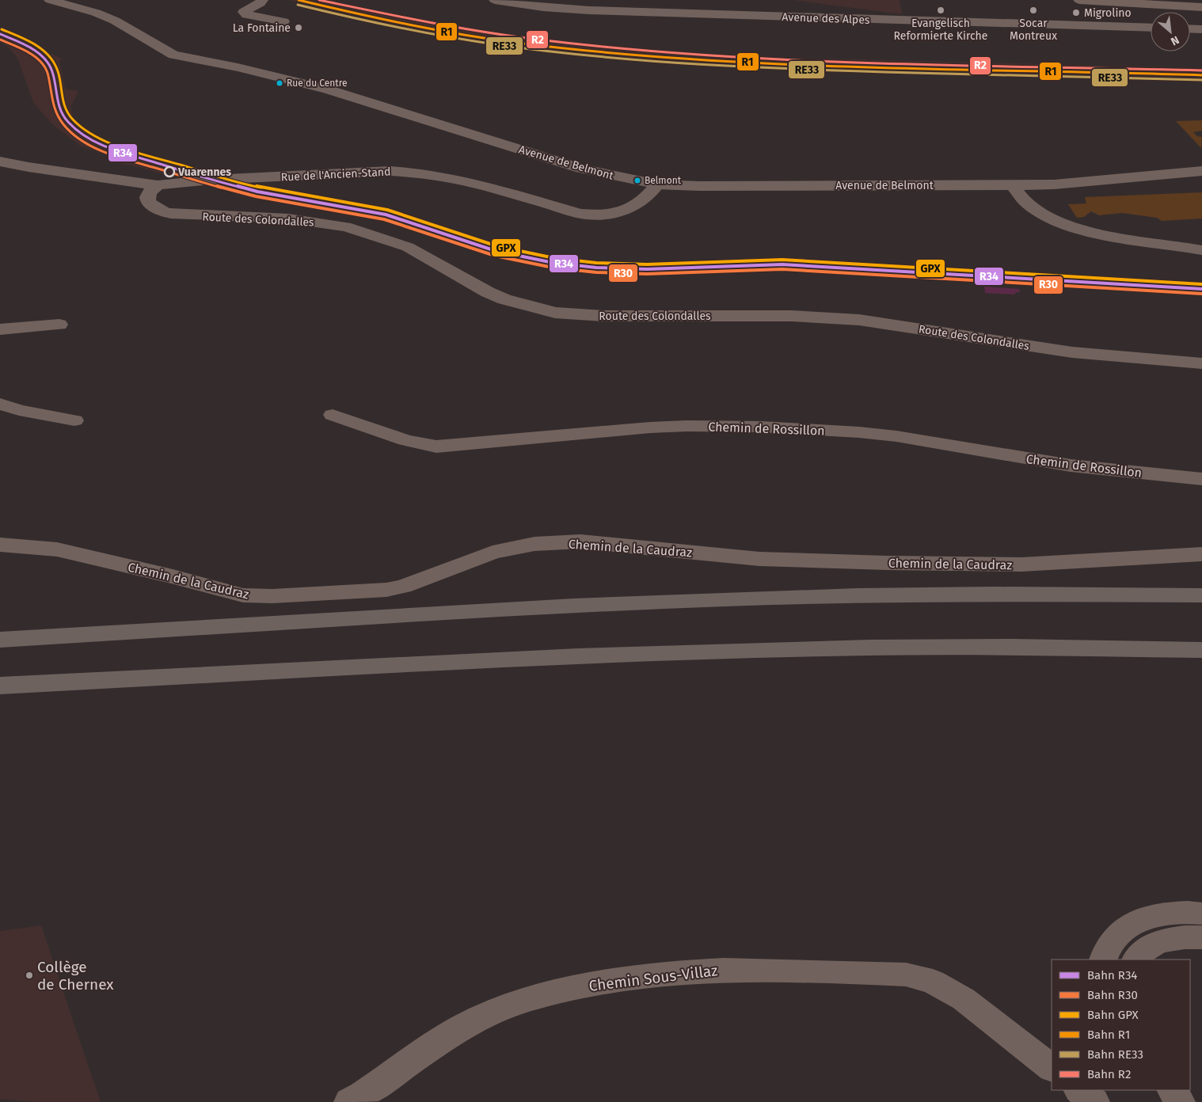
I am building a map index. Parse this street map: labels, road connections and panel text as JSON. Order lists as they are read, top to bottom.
{
  "streets": {
    "street": [
      "Avenue des Alpes",
      "Avenue de Belmont",
      "Rue de l'Ancien-Stand",
      "Route des Colondalles",
      "Chemin de Rossillon",
      "Chemin de la Caudraz",
      "Chemin Sous-Villaz"
    ]
  },
  "crossings": [
    ["Avenue de Belmont", "Rue de l'Ancien-Stand"],
    ["Rue de l'Ancien-Stand", "Route des Colondalles"]
  ],
  "places": [
    "Evangelisch Reformierte Kirche",
    "Socar Montreux",
    "Migrolino",
    "La Fontaine",
    "Rue du Centre",
    "Vuarennes",
    "Belmont",
    "Collège de Chernex"
  ],
  "lines": [
    "rail line R1",
    "rail line R2",
    "rail line RE33",
    "rail line GPX",
    "rail line R34",
    "rail line R30"
  ],
  "legend": [
    "Bahn R34",
    "Bahn R30",
    "Bahn GPX",
    "Bahn R1",
    "Bahn RE33",
    "Bahn R2"
  ],
  "north": "bottom right"
}
